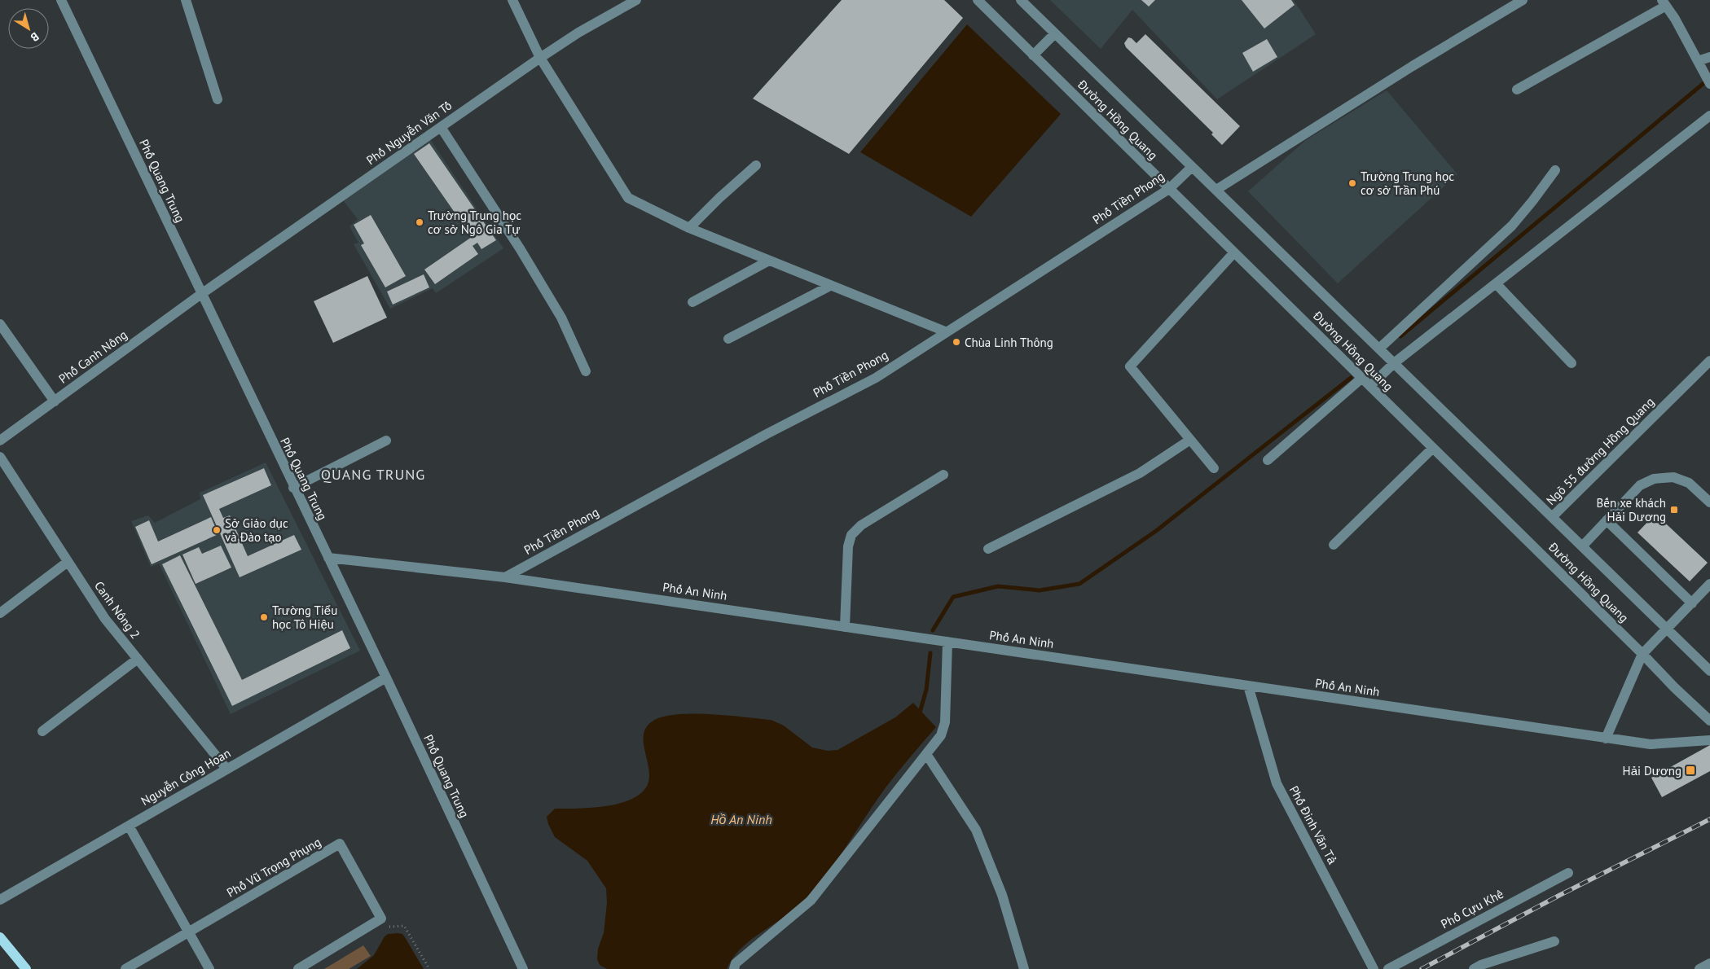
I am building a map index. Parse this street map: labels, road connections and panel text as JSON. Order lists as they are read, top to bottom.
{
  "streets": {
    "street": [
      "Đường Hồng Quang",
      "Phố Nguyễn Văn Tố",
      "Phố Quang Trung",
      "Phố Tiền Phong",
      "Phố Canh Nông",
      "Ngõ 55 đường Hồng Quang",
      "Phố An Ninh",
      "Canh Nông 2",
      "Nguyễn Công Hoan",
      "Phố Đinh Văn Tả",
      "Phố Vũ Trọng Phụng",
      "Phố Cựu Khê"
    ]
  },
  "crossings": [
    ["Đường Hồng Quang", "Phố Tiền Phong"],
    ["Đường Hồng Quang", "Ngõ 55 đường Hồng Quang"],
    ["Phố Nguyễn Văn Tố", "Phố Quang Trung"],
    ["Phố Nguyễn Văn Tố", "Phố Canh Nông"],
    ["Phố Quang Trung", "Phố Canh Nông"],
    ["Phố Quang Trung", "Phố An Ninh"],
    ["Phố Quang Trung", "Nguyễn Công Hoan"],
    ["Phố Tiền Phong", "Phố An Ninh"],
    ["Phố An Ninh", "Phố Đinh Văn Tả"],
    ["Canh Nông 2", "Nguyễn Công Hoan"]
  ],
  "districts": ["QUANG TRUNG"],
  "water": ["Hồ An Ninh"],
  "places": {
    "other": [
      "Trường Trung học cơ sở Trần Phú",
      "Trường Trung học cơ sở Ngô Gia Tự",
      "Chùa Linh Thông",
      "Sở Giáo dục và Đào tạo",
      "Trường Tiểu học Tô Hiệu"
    ],
    "transit": ["Bến xe khách Hải Dương", "Hải Dương"]
  },
  "north": "bottom right"
}
